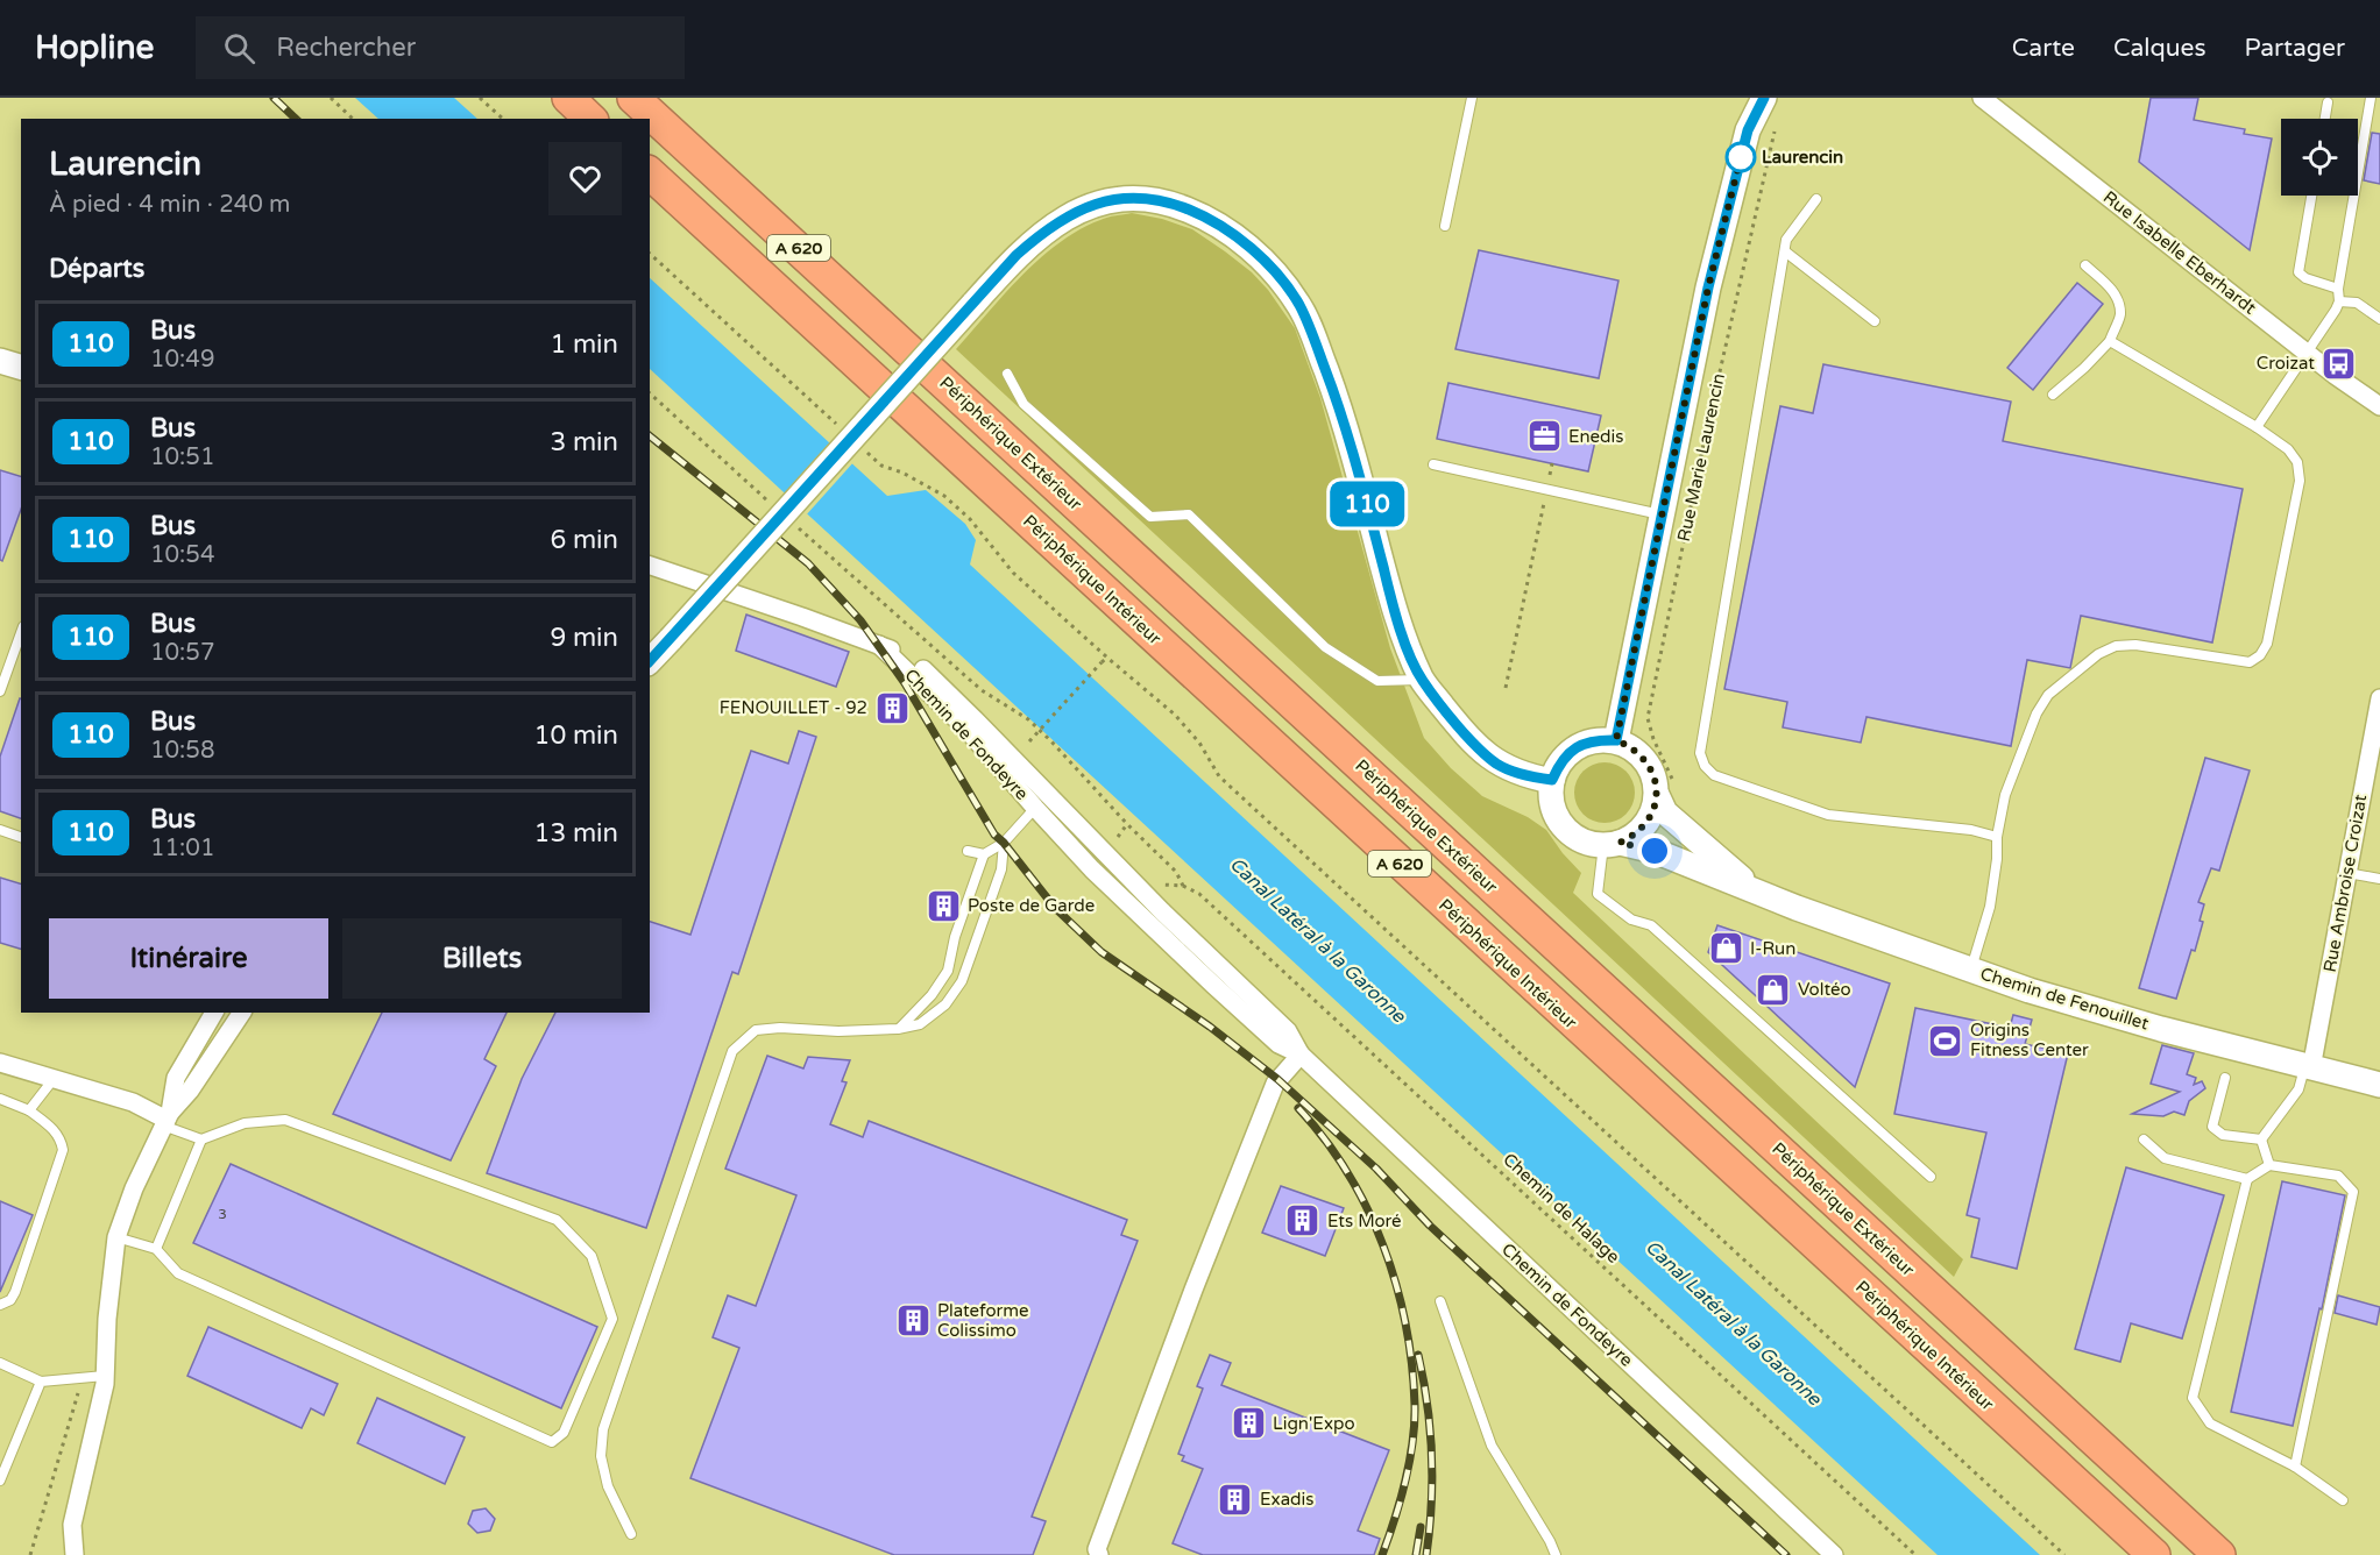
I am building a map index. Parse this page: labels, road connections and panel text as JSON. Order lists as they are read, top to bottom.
{
  "streets": {
    "highway": ["A 620", "Périphérique Extérieur", "Périphérique Intérieur"],
    "street": [
      "Rue Isabelle Eberhardt",
      "Rue Marie Laurencin",
      "Chemin de Fondeyre",
      "Rue Ambroise Croizat",
      "Chemin de Fenouillet"
    ],
    "path": ["Chemin de Halage"]
  },
  "crossings": [
    ["Rue Marie Laurencin", "Chemin de Fenouillet"],
    ["Rue Ambroise Croizat", "Chemin de Fenouillet"]
  ],
  "water": ["Canal Latéral à la Garonne"],
  "places": {
    "other": ["Laurencin"],
    "bus stop": ["Croizat"],
    "office": ["Enedis"],
    "building": [
      "FENOUILLET - 92",
      "Poste de Garde",
      "Ets Moré",
      "Plateforme Colissimo",
      "Lign'Expo",
      "Exadis"
    ],
    "shop": ["I-Run", "Voltéo"],
    "sports": ["Origins Fitness Center"]
  },
  "lines": ["bus line 110"],
  "house_numbers": ["3"],
  "page": {
    "header": "Hopline",
    "search": "Rechercher",
    "nav": ["Carte", "Calques", "Partager"],
    "on_map": "110",
    "heading": [
      ["Laurencin", "À pied · 4 min · 240 m"],
      "Départs"
    ],
    "list": [
      {
        "mark": "110",
        "name": "Bus",
        "note": "10:49",
        "value": "1 min"
      },
      {
        "mark": "110",
        "name": "Bus",
        "note": "10:51",
        "value": "3 min"
      },
      {
        "mark": "110",
        "name": "Bus",
        "note": "10:54",
        "value": "6 min"
      },
      {
        "mark": "110",
        "name": "Bus",
        "note": "10:57",
        "value": "9 min"
      },
      {
        "mark": "110",
        "name": "Bus",
        "note": "10:58",
        "value": "10 min"
      },
      {
        "mark": "110",
        "name": "Bus",
        "note": "11:01",
        "value": "13 min"
      }
    ],
    "buttons": ["Itinéraire", "Billets"]
  }
}
